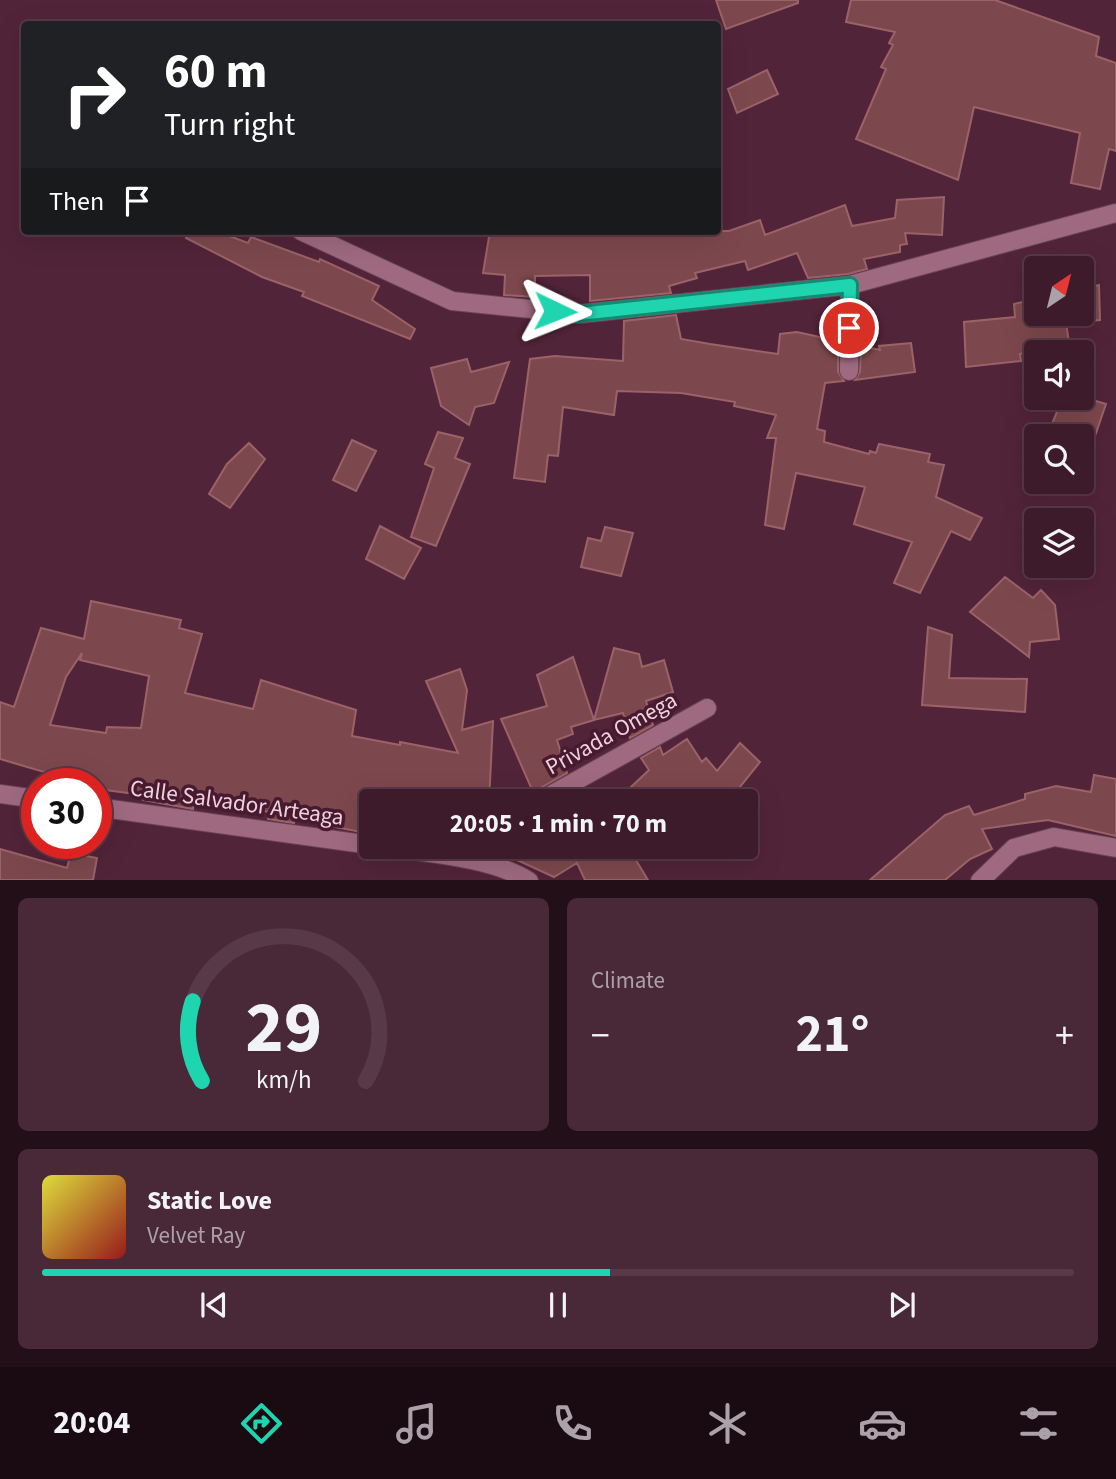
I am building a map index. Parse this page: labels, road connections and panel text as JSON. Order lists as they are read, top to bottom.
{
  "streets": {
    "street": ["Privada Omega", "Calle Salvador Arteaga"]
  },
  "north": "top right",
  "page": {
    "turn": ["60 m", "Turn right"],
    "then": "Then",
    "limit": "30",
    "trip": "20:05 · 1 min · 70 m",
    "tile": "Climate",
    "heat": ["−", "21°", "+"],
    "song": ["Static Love", "Velvet Ray"],
    "tabs": "20:04",
    "gauge": ["29", "km/h"]
  }
}
